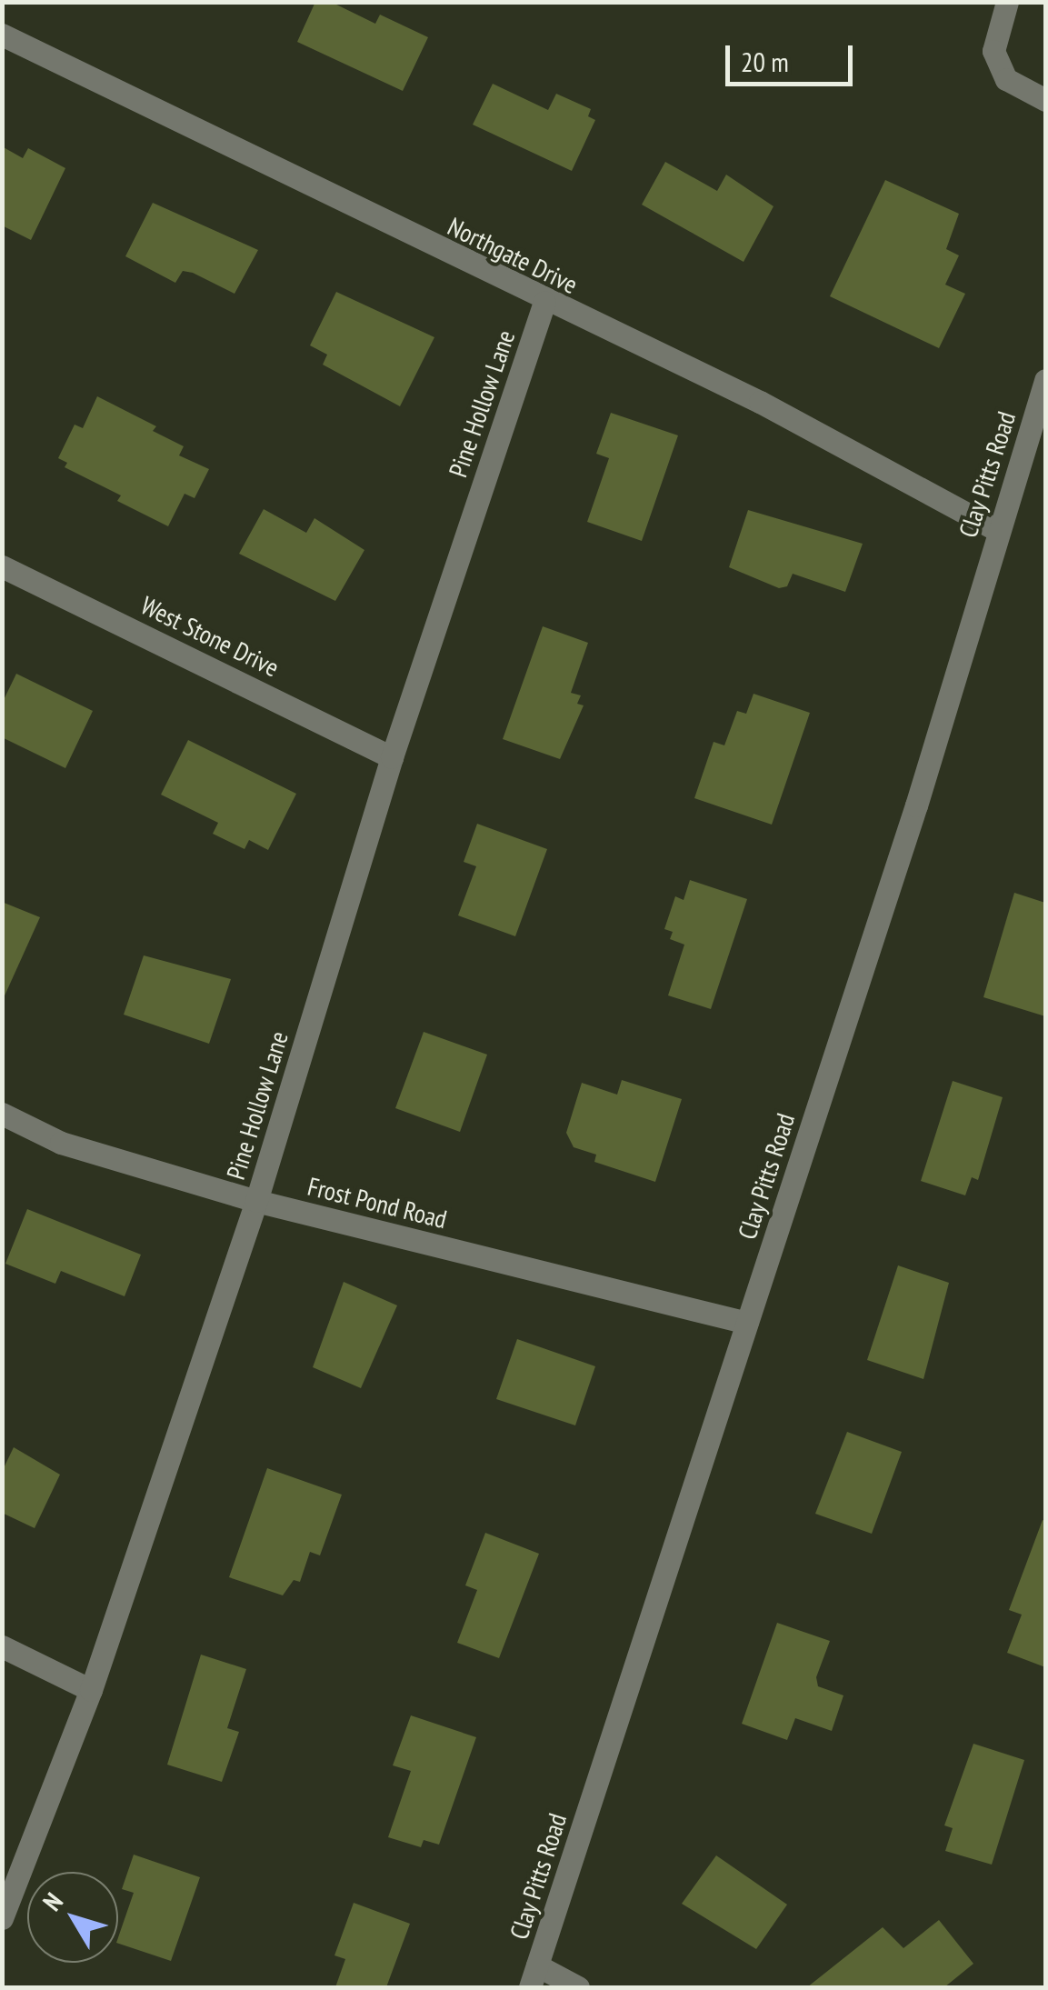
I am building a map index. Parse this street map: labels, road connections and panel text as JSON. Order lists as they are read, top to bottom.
{
  "streets": {
    "street": [
      "Northgate Drive",
      "Pine Hollow Lane",
      "Clay Pitts Road",
      "West Stone Drive",
      "Frost Pond Road"
    ]
  },
  "crossings": [
    ["Northgate Drive", "Pine Hollow Lane"],
    ["Northgate Drive", "Clay Pitts Road"],
    ["Pine Hollow Lane", "West Stone Drive"],
    ["Pine Hollow Lane", "Frost Pond Road"],
    ["Clay Pitts Road", "Frost Pond Road"]
  ],
  "scale_bar": "20 m",
  "north": "top left"
}
